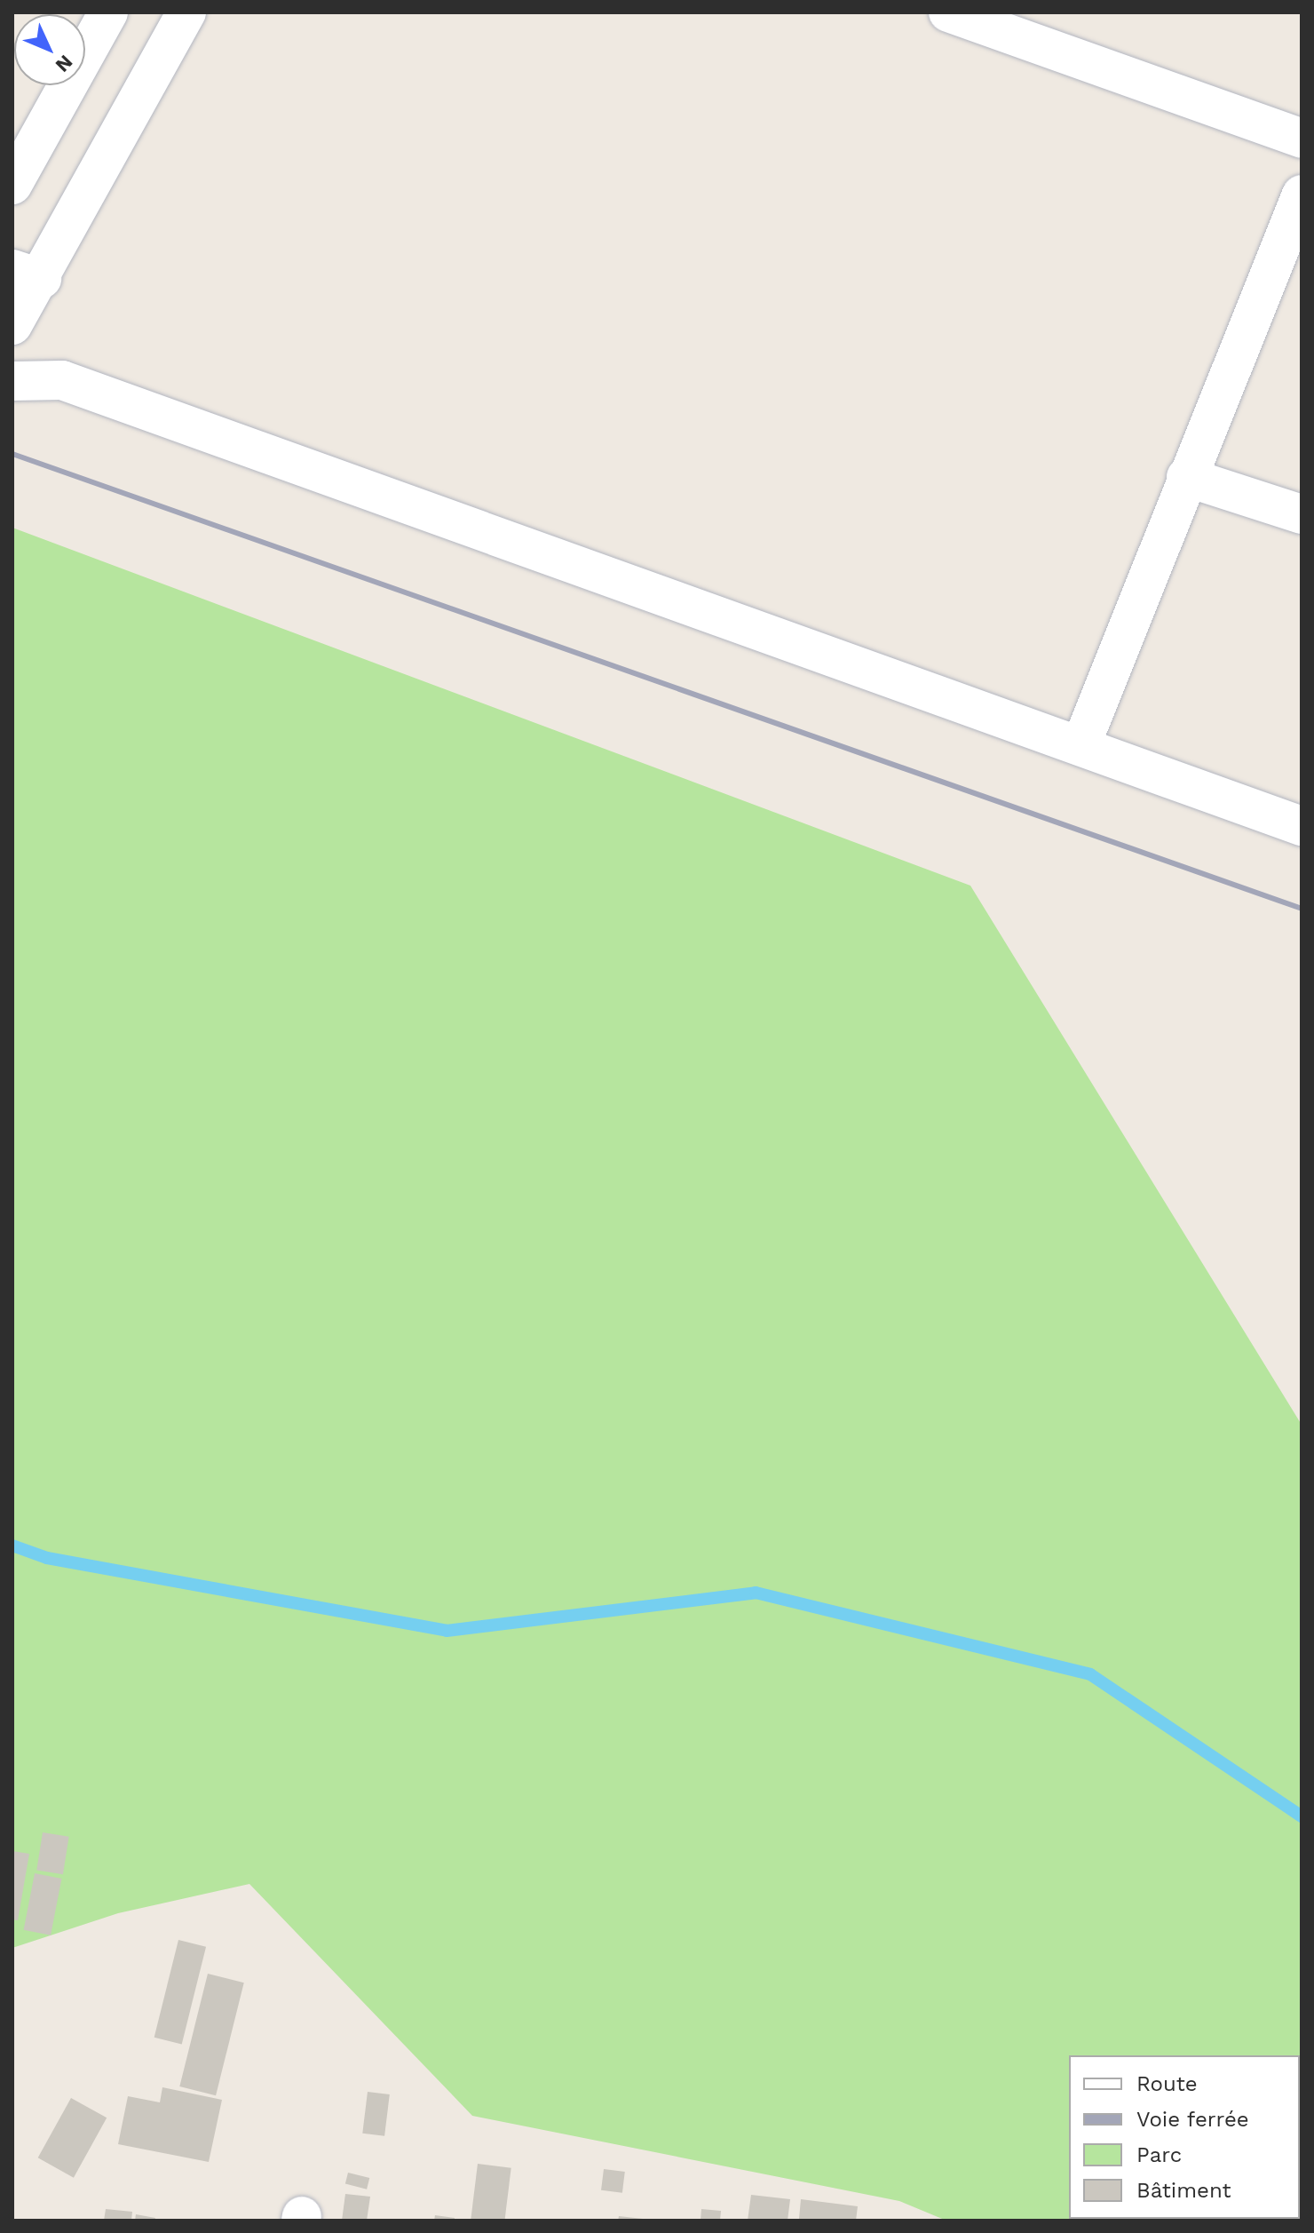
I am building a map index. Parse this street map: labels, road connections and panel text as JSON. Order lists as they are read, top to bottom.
{
  "legend": [
    "Route",
    "Voie ferrée",
    "Parc",
    "Bâtiment"
  ],
  "north": "bottom right"
}
